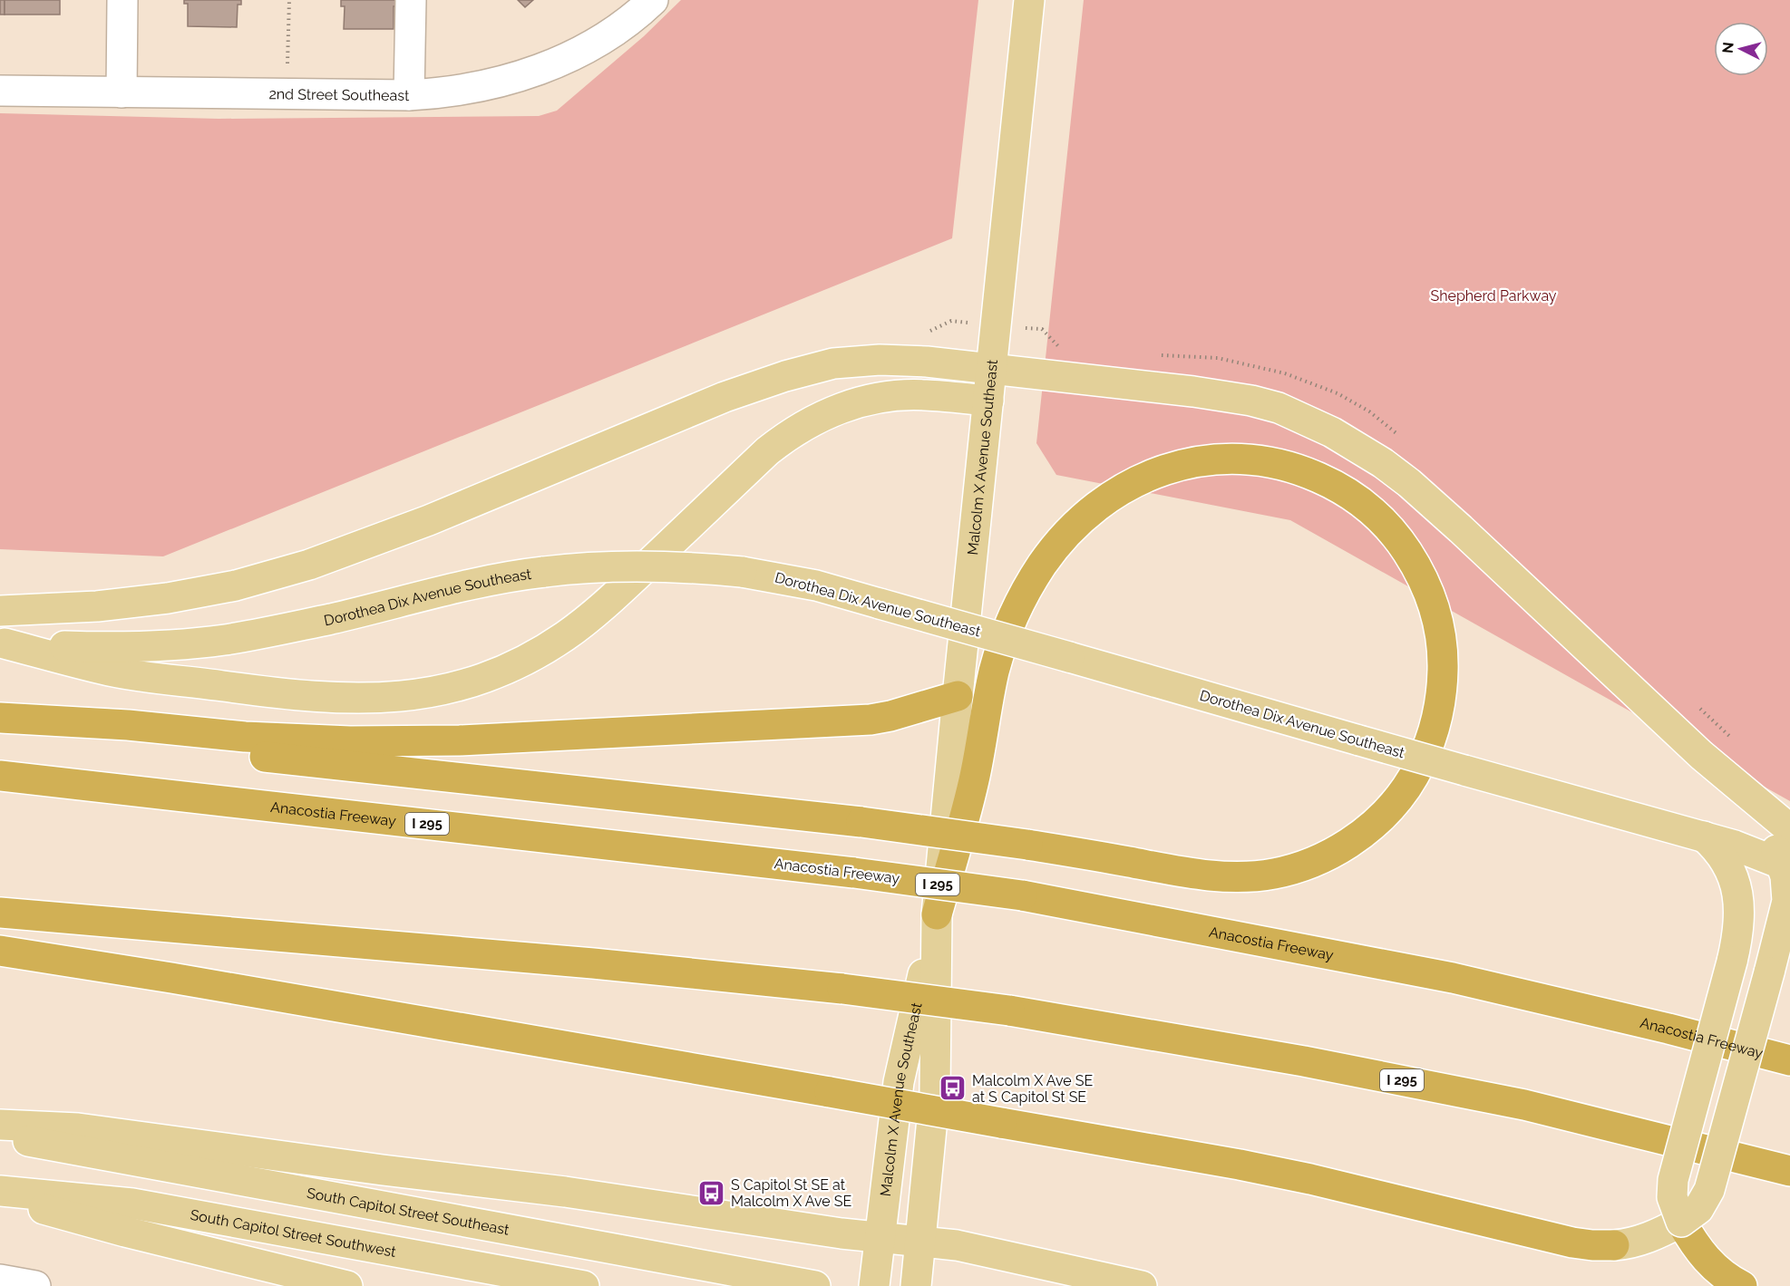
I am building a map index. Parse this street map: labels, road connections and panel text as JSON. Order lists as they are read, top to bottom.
{
  "streets": {
    "highway": ["Anacostia Freeway", "I 295"],
    "main road": [
      "Malcolm X Avenue Southeast",
      "Dorothea Dix Avenue Southeast",
      "South Capitol Street Southeast",
      "South Capitol Street Southwest"
    ],
    "street": ["2nd Street Southeast"]
  },
  "parks": ["Shepherd Parkway"],
  "places": {
    "bus stop": ["Malcolm X Ave SE at S Capitol St SE", "S Capitol St SE at Malcolm X Ave SE"]
  },
  "north": "left"
}
